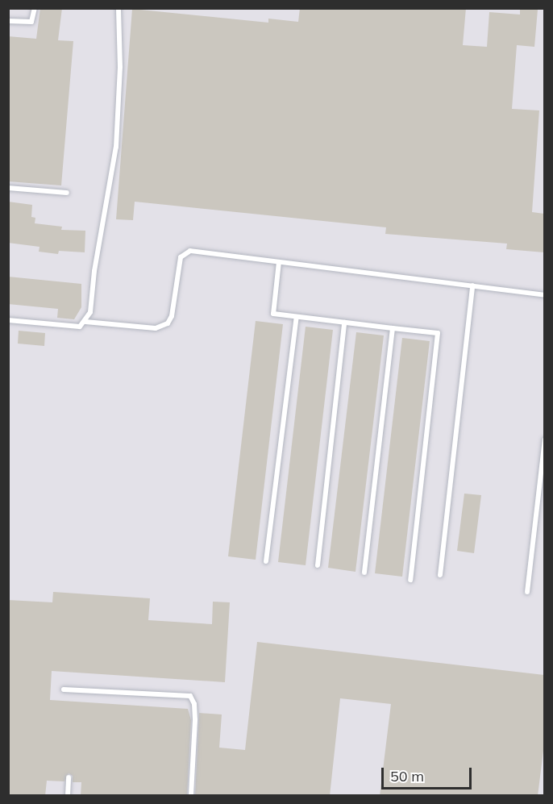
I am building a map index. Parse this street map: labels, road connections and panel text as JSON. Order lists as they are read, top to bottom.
{
  "scale_bar": "50 m"
}
